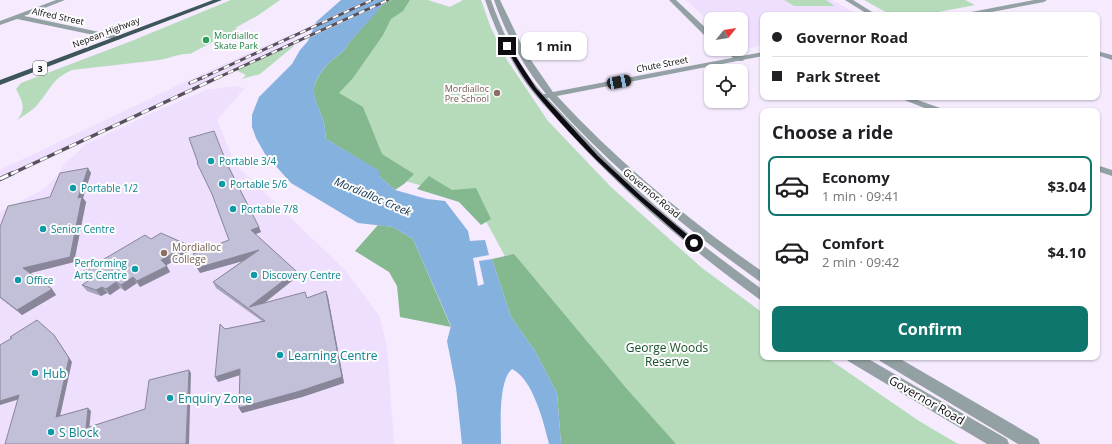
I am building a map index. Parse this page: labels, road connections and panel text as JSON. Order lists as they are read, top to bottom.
{
  "streets": {
    "highway": ["Nepean Highway", "3"],
    "street": ["Alfred Street", "Chute Street", "Governor Road"]
  },
  "crossings": [
    ["Alfred Street", "Nepean Highway"],
    ["Chute Street", "Governor Road"]
  ],
  "water": ["Mordialloc Creek"],
  "parks": ["George Woods Reserve"],
  "places": [
    "Mordialloc Skate Park",
    "Mordialloc Pre School",
    "Portable 3/4",
    "Portable 5/6",
    "Portable 1/2",
    "Portable 7/8",
    "Senior Centre",
    "Mordialloc College",
    "Performing Arts Centre",
    "Discovery Centre",
    "Office",
    "Learning Centre",
    "Hub",
    "Enquiry Zone",
    "S Block"
  ],
  "north": "top right",
  "page": {
    "banner": ["Governor Road", "Park Street"],
    "bubble": "1 min",
    "heading": "Choose a ride",
    "list": [
      {
        "name": "Economy",
        "note": "1 min · 09:41",
        "value": "$3.04"
      },
      {
        "name": "Comfort",
        "note": "2 min · 09:42",
        "value": "$4.10"
      }
    ],
    "buttons": "Confirm"
  }
}
